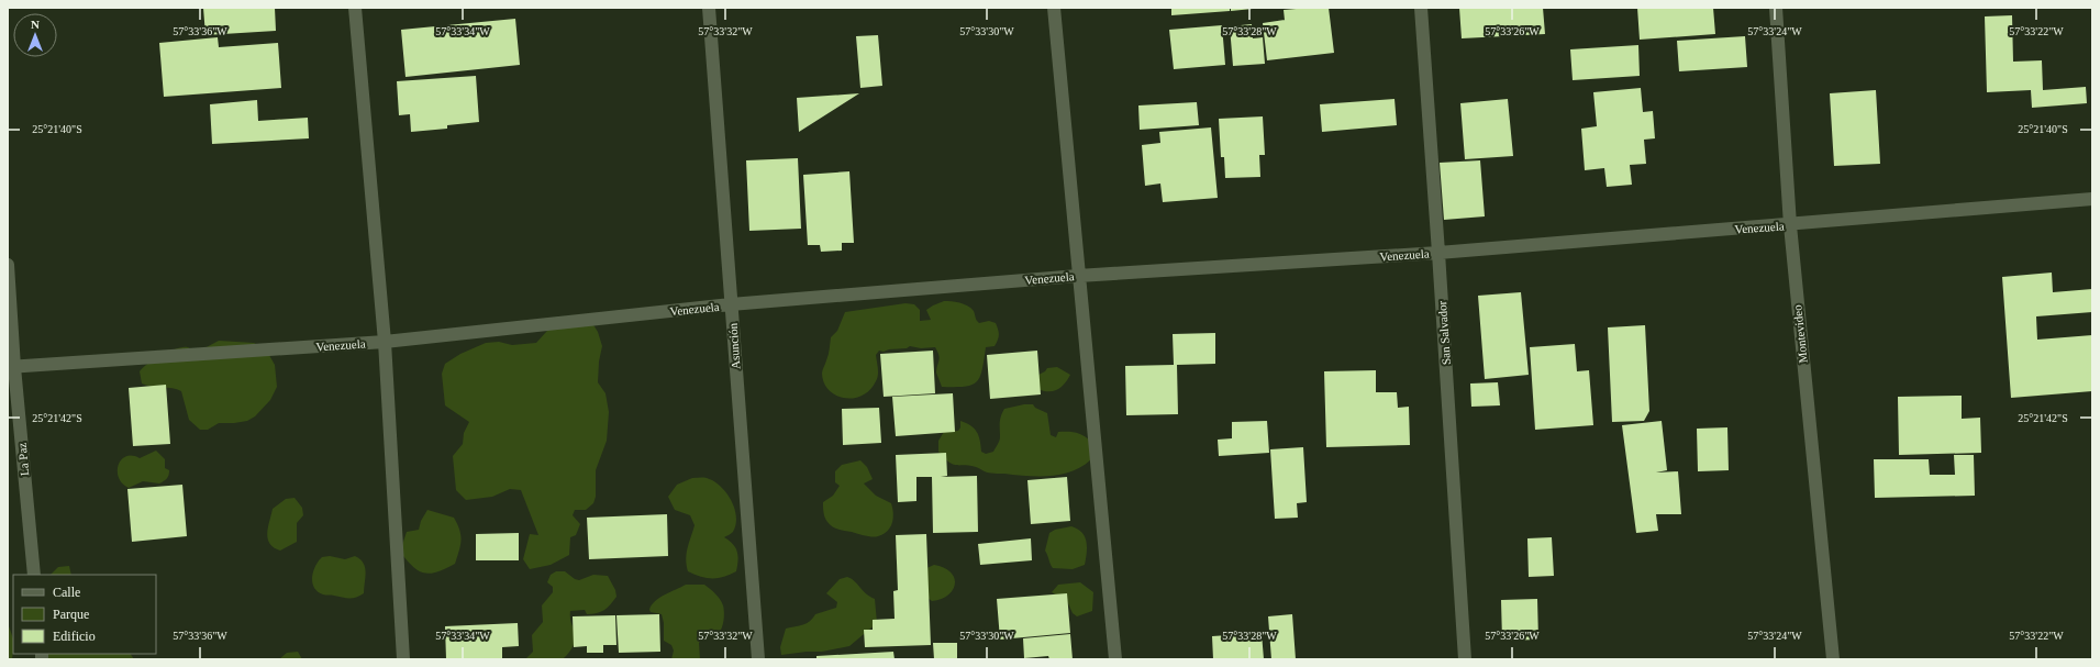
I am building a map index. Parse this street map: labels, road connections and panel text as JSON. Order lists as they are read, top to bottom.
{
  "streets": {
    "street": [
      "Venezuela",
      "San Salvador",
      "Montevideo",
      "Asunción",
      "La Paz"
    ]
  },
  "crossings": [
    ["Venezuela", "San Salvador"],
    ["Venezuela", "Montevideo"],
    ["Venezuela", "Asunción"],
    ["Venezuela", "La Paz"]
  ],
  "legend": ["Calle", "Parque", "Edificio"],
  "north": "top",
  "coordinates": [
    "57°33'36\"W",
    "57°33'34\"W",
    "57°33'32\"W",
    "57°33'30\"W",
    "57°33'28\"W",
    "57°33'26\"W",
    "57°33'24\"W",
    "57°33'22\"W",
    "25°21'40\"S",
    "25°21'42\"S"
  ]
}
